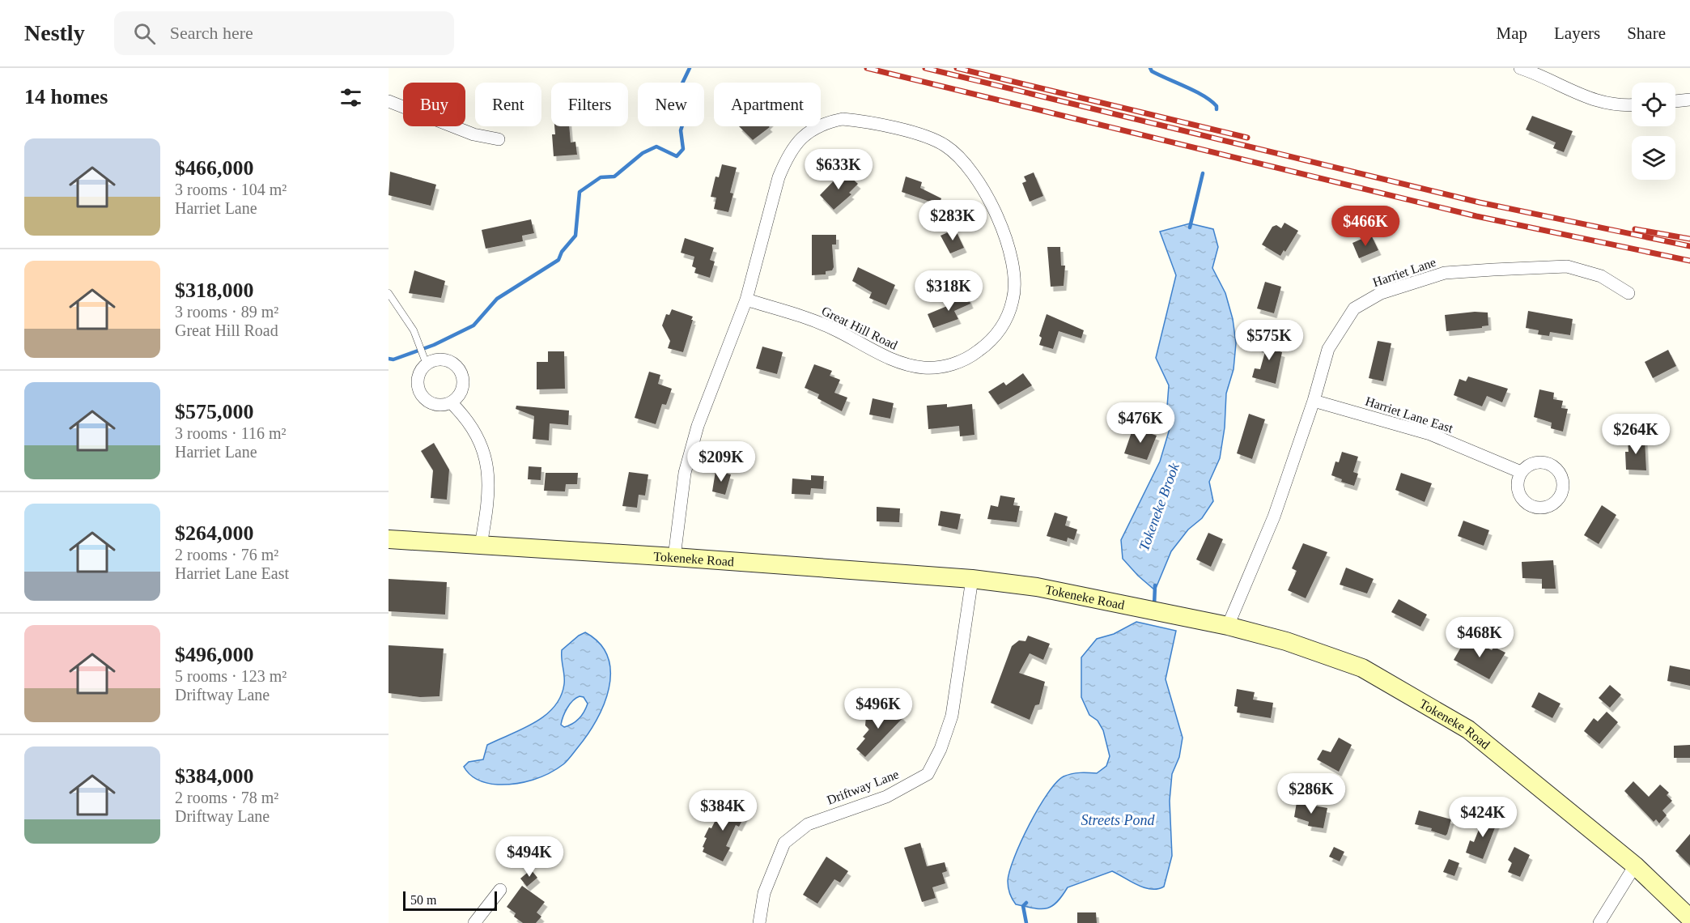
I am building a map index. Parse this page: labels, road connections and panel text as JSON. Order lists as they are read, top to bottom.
{
  "streets": {
    "main road": ["Tokeneke Road"],
    "street": [
      "Harriet Lane",
      "Great Hill Road",
      "Harriet Lane East",
      "Driftway Lane"
    ]
  },
  "crossings": [
    ["Harriet Lane", "Harriet Lane East"],
    ["Harriet Lane", "Tokeneke Road"],
    ["Great Hill Road", "Tokeneke Road"],
    ["Tokeneke Road", "Driftway Lane"]
  ],
  "water": ["Tokeneke Brook", "Streets Pond"],
  "scale_bar": "50 m",
  "page": {
    "header": "Nestly",
    "search": "Search here",
    "nav": ["Map", "Layers", "Share"],
    "heading": "14 homes",
    "chip": [
      "Buy",
      "Rent",
      "Filters",
      "New",
      "Apartment"
    ],
    "list": [
      {
        "name": "$466,000",
        "note": "3 rooms · 104 m² · Harriet Lane"
      },
      {
        "name": "$318,000",
        "note": "3 rooms · 89 m² · Great Hill Road"
      },
      {
        "name": "$575,000",
        "note": "3 rooms · 116 m² · Harriet Lane"
      },
      {
        "name": "$264,000",
        "note": "2 rooms · 76 m² · Harriet Lane East"
      },
      {
        "name": "$496,000",
        "note": "5 rooms · 123 m² · Driftway Lane"
      },
      {
        "name": "$384,000",
        "note": "2 rooms · 78 m² · Driftway Lane"
      }
    ],
    "price": [
      "$633K",
      "$283K",
      "$466K",
      "$318K",
      "$575K",
      "$476K",
      "$264K",
      "$209K",
      "$468K",
      "$496K",
      "$286K",
      "$384K",
      "$424K",
      "$494K"
    ],
    "scale": "50 m"
  }
}
